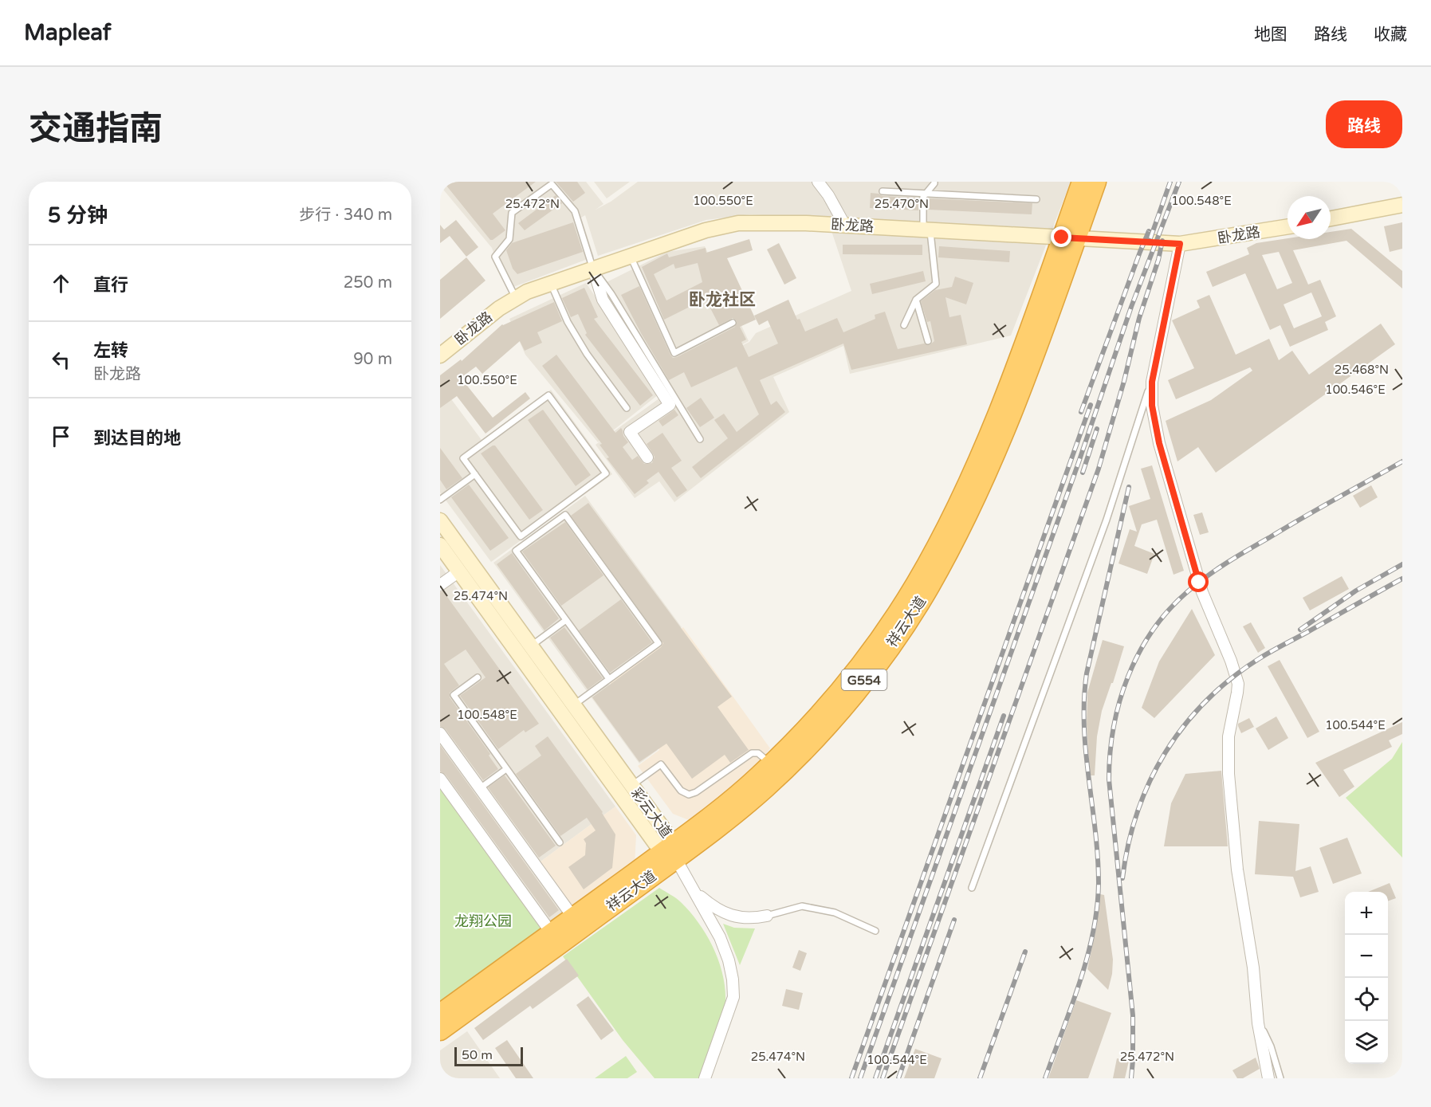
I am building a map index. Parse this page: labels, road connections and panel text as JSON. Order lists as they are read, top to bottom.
{
  "streets": {
    "highway": ["祥云大道", "G554"],
    "street": ["卧龙路", "彩云大道"]
  },
  "crossings": [
    ["卧龙路", "祥云大道"],
    ["祥云大道", "彩云大道"]
  ],
  "districts": ["卧龙社区"],
  "parks": ["龙翔公园"],
  "scale_bar": "50 m",
  "north": "bottom left",
  "page": {
    "header": "Mapleaf",
    "nav": ["地图", "路线", "收藏"],
    "title": "交通指南",
    "buttons": "路线",
    "heading": ["5 分钟", "步行 · 340 m"],
    "list": [
      ["直行", "250 m"],
      ["左转", "卧龙路", "90 m"],
      "到达目的地"
    ],
    "map_buttons": ["+", "−"],
    "scale": "50 m"
  },
  "coordinates": [
    "100.548°E",
    "100.550°E",
    "25.472°N",
    "25.470°N",
    "25.468°N",
    "100.546°E",
    "25.474°N",
    "100.544°E"
  ]
}
